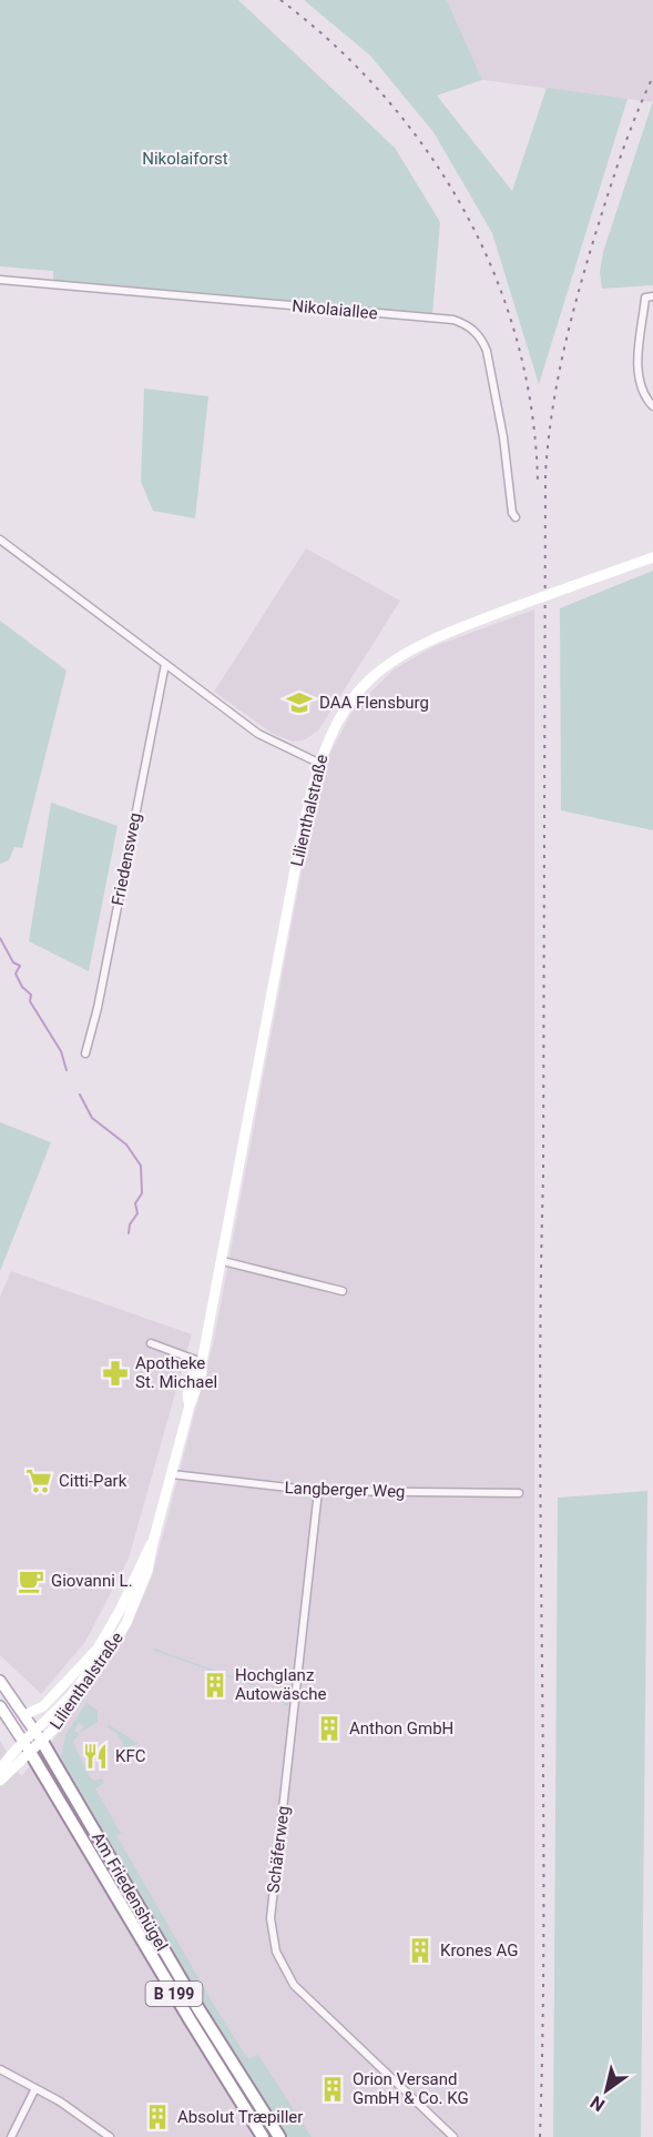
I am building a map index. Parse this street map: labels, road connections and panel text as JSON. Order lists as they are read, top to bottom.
{
  "streets": {
    "highway": ["Am Friedenshügel", "B 199"],
    "street": [
      "Nikolaiallee",
      "Lilienthalstraße",
      "Friedensweg",
      "Langberger Weg",
      "Schäferweg"
    ]
  },
  "crossings": [
    ["Lilienthalstraße", "Langberger Weg"],
    ["Lilienthalstraße", "Am Friedenshügel"],
    ["Langberger Weg", "Schäferweg"]
  ],
  "parks": ["Nikolaiforst"],
  "places": {
    "school or university": ["DAA Flensburg"],
    "pharmacy": ["Apotheke St. Michael"],
    "supermarket": ["Citti-Park"],
    "cafe": ["Giovanni L."],
    "building": [
      "Hochglanz Autowäsche",
      "Anthon GmbH",
      "Krones AG",
      "Orion Versand GmbH & Co. KG",
      "Absolut Træpiller"
    ],
    "restaurant": ["KFC"]
  },
  "north": "bottom left"
}
